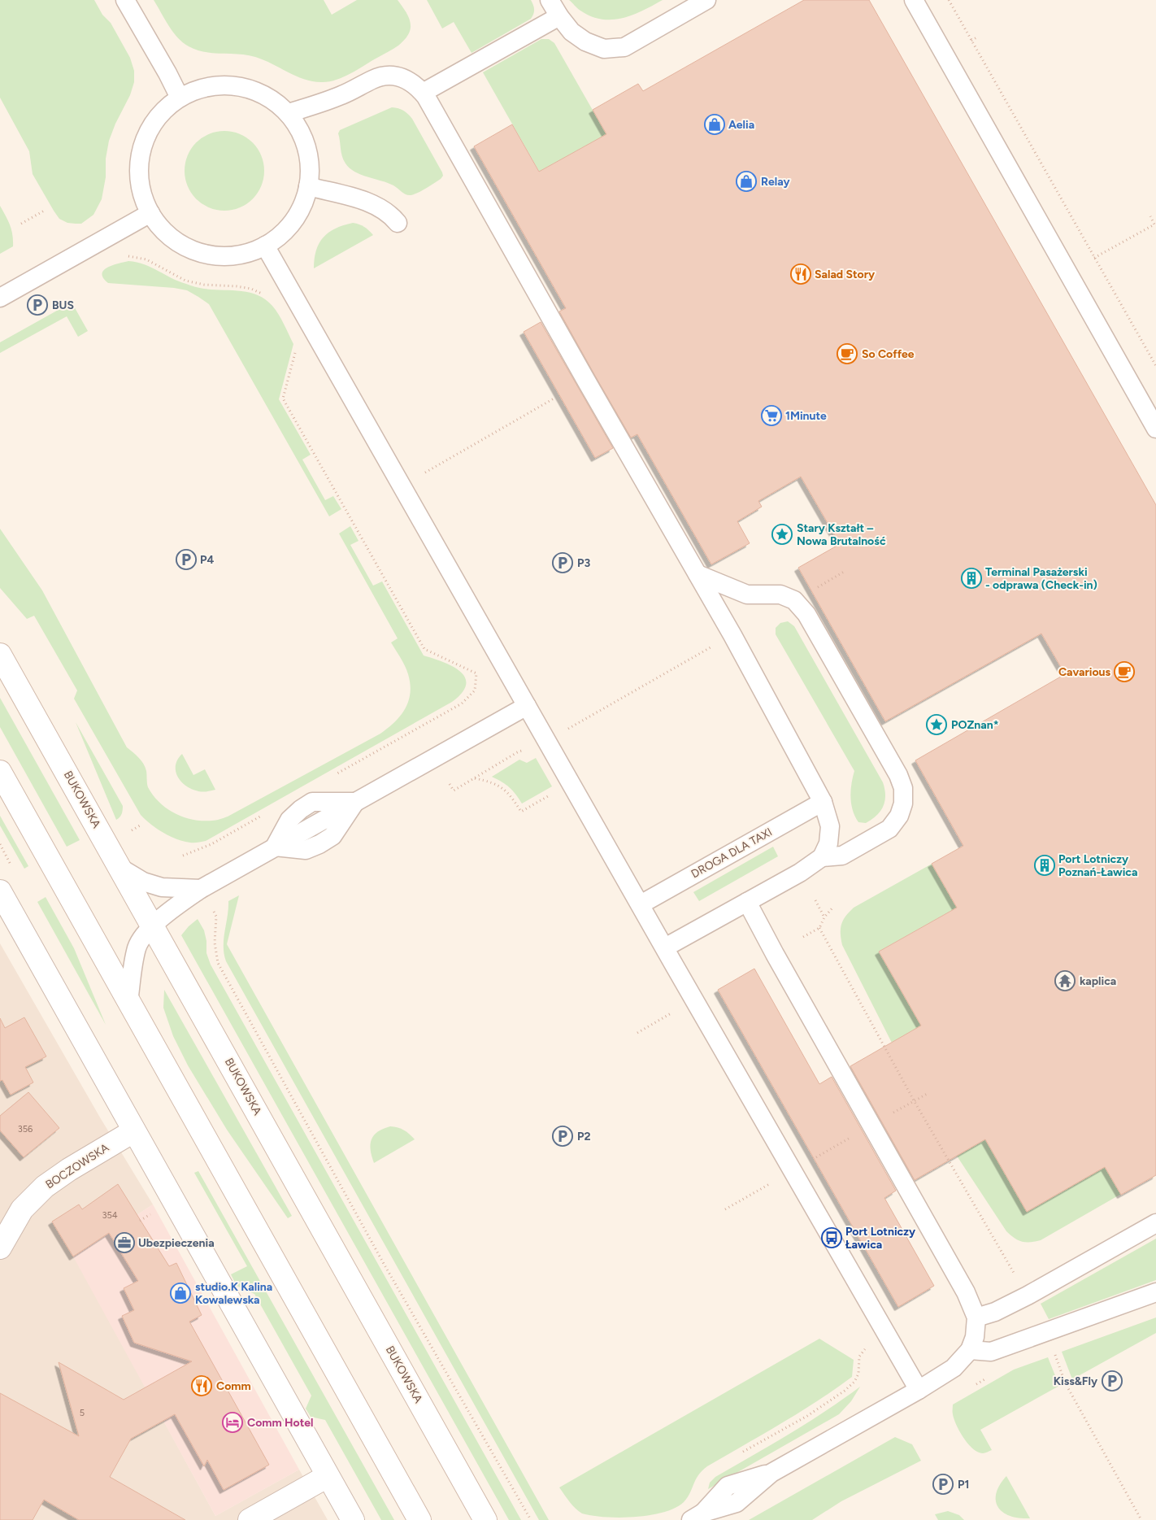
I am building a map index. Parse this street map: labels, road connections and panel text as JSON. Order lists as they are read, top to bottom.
{
  "streets": {
    "main road": ["BUKOWSKA", "BOCZOWSKA"],
    "lane": ["DROGA DLA TAXI"]
  },
  "places": {
    "shop": ["Aelia", "Relay", "studio.K Kalina Kowalewska"],
    "restaurant": ["Salad Story", "Comm"],
    "parking": [
      "BUS",
      "P4",
      "P3",
      "P2",
      "Kiss&Fly",
      "P1"
    ],
    "cafe": ["So Coffee", "Cavarious"],
    "supermarket": ["1Minute"],
    "place": ["Stary Kształt – Nowa Brutalność", "POZnan*"],
    "building": ["Terminal Pasażerski - odprawa (Check-in)", "Port Lotniczy Poznań-Ławica"],
    "temple": ["kaplica"],
    "bus stop": ["Port Lotniczy Ławica"],
    "office": ["Ubezpieczenia"],
    "hotel": ["Comm Hotel"]
  },
  "house_numbers": ["356", "354", "5"]
}
